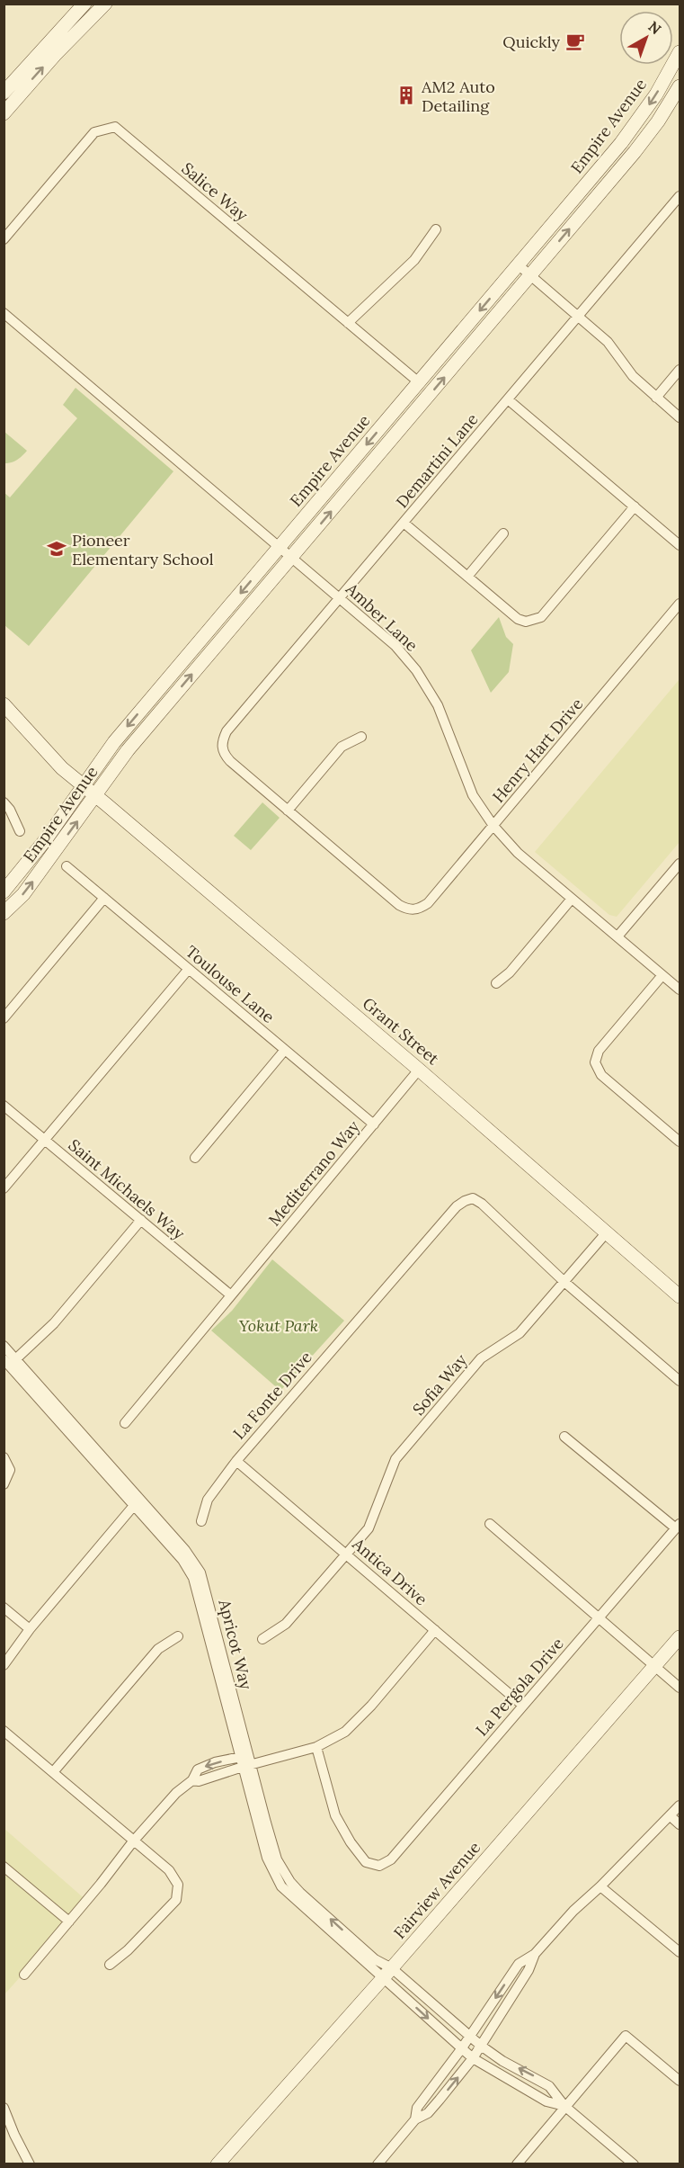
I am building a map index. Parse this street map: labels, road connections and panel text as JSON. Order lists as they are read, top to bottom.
{
  "streets": {
    "street": [
      "Empire Avenue",
      "Salice Way",
      "Demartini Lane",
      "Amber Lane",
      "Henry Hart Drive",
      "Toulouse Lane",
      "Grant Street",
      "Mediterrano Way",
      "Saint Michaels Way",
      "Sofia Way",
      "La Fonte Drive",
      "Antica Drive",
      "Apricot Way",
      "La Pergola Drive",
      "Fairview Avenue"
    ]
  },
  "crossings": [
    ["Empire Avenue", "Salice Way"],
    ["Empire Avenue", "Amber Lane"],
    ["Empire Avenue", "Grant Street"],
    ["Demartini Lane", "Amber Lane"],
    ["Demartini Lane", "Henry Hart Drive"],
    ["Amber Lane", "Henry Hart Drive"],
    ["Toulouse Lane", "Mediterrano Way"],
    ["Grant Street", "Mediterrano Way"],
    ["Grant Street", "Sofia Way"],
    ["Mediterrano Way", "Saint Michaels Way"],
    ["Sofia Way", "La Fonte Drive"],
    ["Sofia Way", "Antica Drive"],
    ["La Fonte Drive", "Antica Drive"],
    ["Antica Drive", "La Pergola Drive"],
    ["Apricot Way", "Fairview Avenue"]
  ],
  "parks": ["Yokut Park"],
  "places": {
    "cafe": ["Quickly"],
    "building": ["AM2 Auto Detailing"],
    "school or university": ["Pioneer Elementary School"]
  },
  "north": "top right"
}
